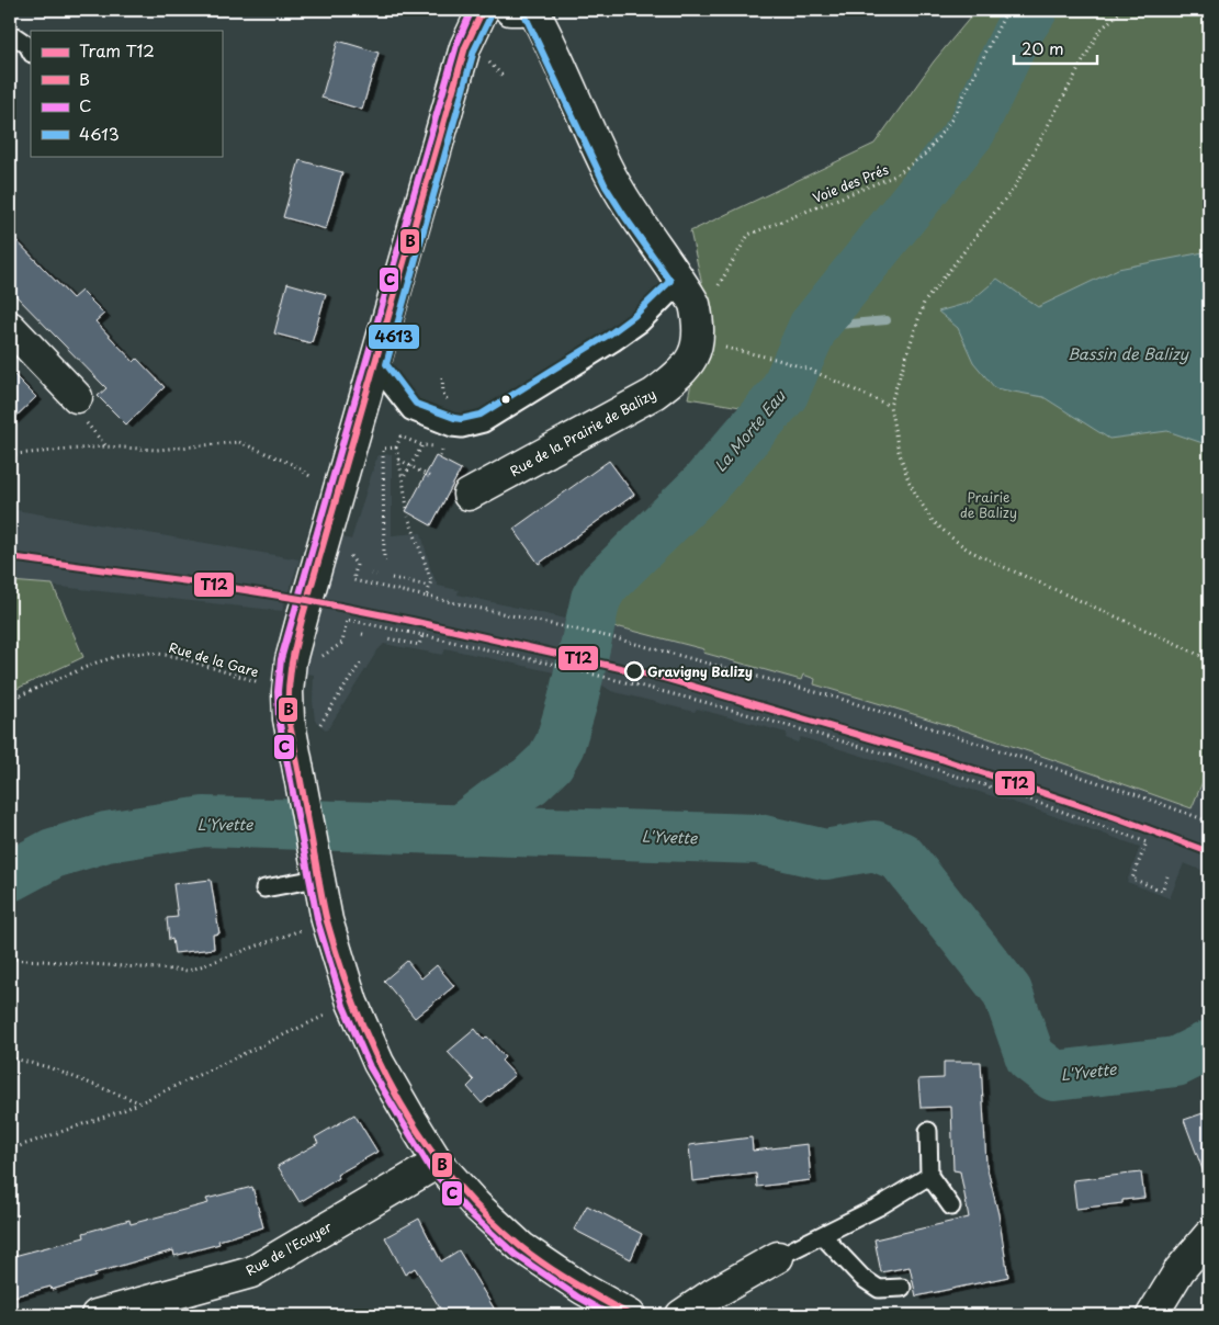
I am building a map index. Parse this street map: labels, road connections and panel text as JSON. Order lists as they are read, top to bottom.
{
  "streets": {
    "street": ["Rue de la Prairie de Balizy", "Rue de l'Ecuyer"],
    "path": ["Voie des Prés", "Rue de la Gare"]
  },
  "crossings": [
    ["Voie des Prés", "Rue de la Prairie de Balizy"]
  ],
  "water": ["Bassin de Balizy", "La Morte Eau", "L'Yvette"],
  "parks": ["Prairie de Balizy"],
  "places": ["Gravigny Balizy"],
  "lines": [
    "transit line B",
    "transit line C",
    "transit line 4613",
    "tram line T12"
  ],
  "legend": [
    "Tram T12",
    "B",
    "C",
    "4613"
  ],
  "scale_bar": "20 m"
}
